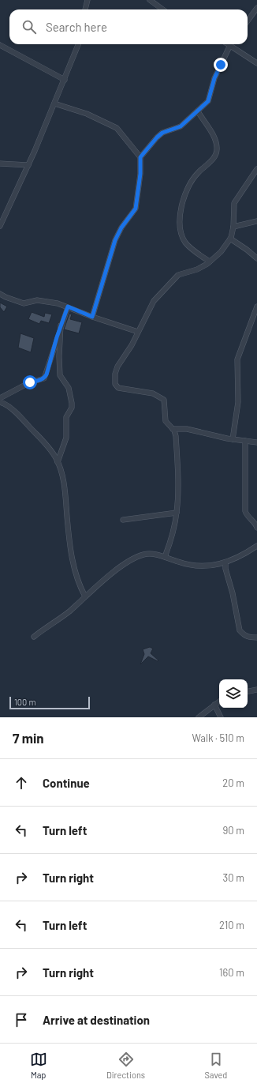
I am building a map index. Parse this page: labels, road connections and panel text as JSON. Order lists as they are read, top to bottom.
{
  "scale_bar": "100 m",
  "page": {
    "search": "Search here",
    "scale": "100 m",
    "heading": ["7 min", "Walk · 510 m"],
    "list": [
      ["Continue", "20 m"],
      ["Turn left", "90 m"],
      ["Turn right", "30 m"],
      ["Turn left", "210 m"],
      ["Turn right", "160 m"],
      "Arrive at destination"
    ],
    "nav": ["Map", "Directions", "Saved"]
  }
}
